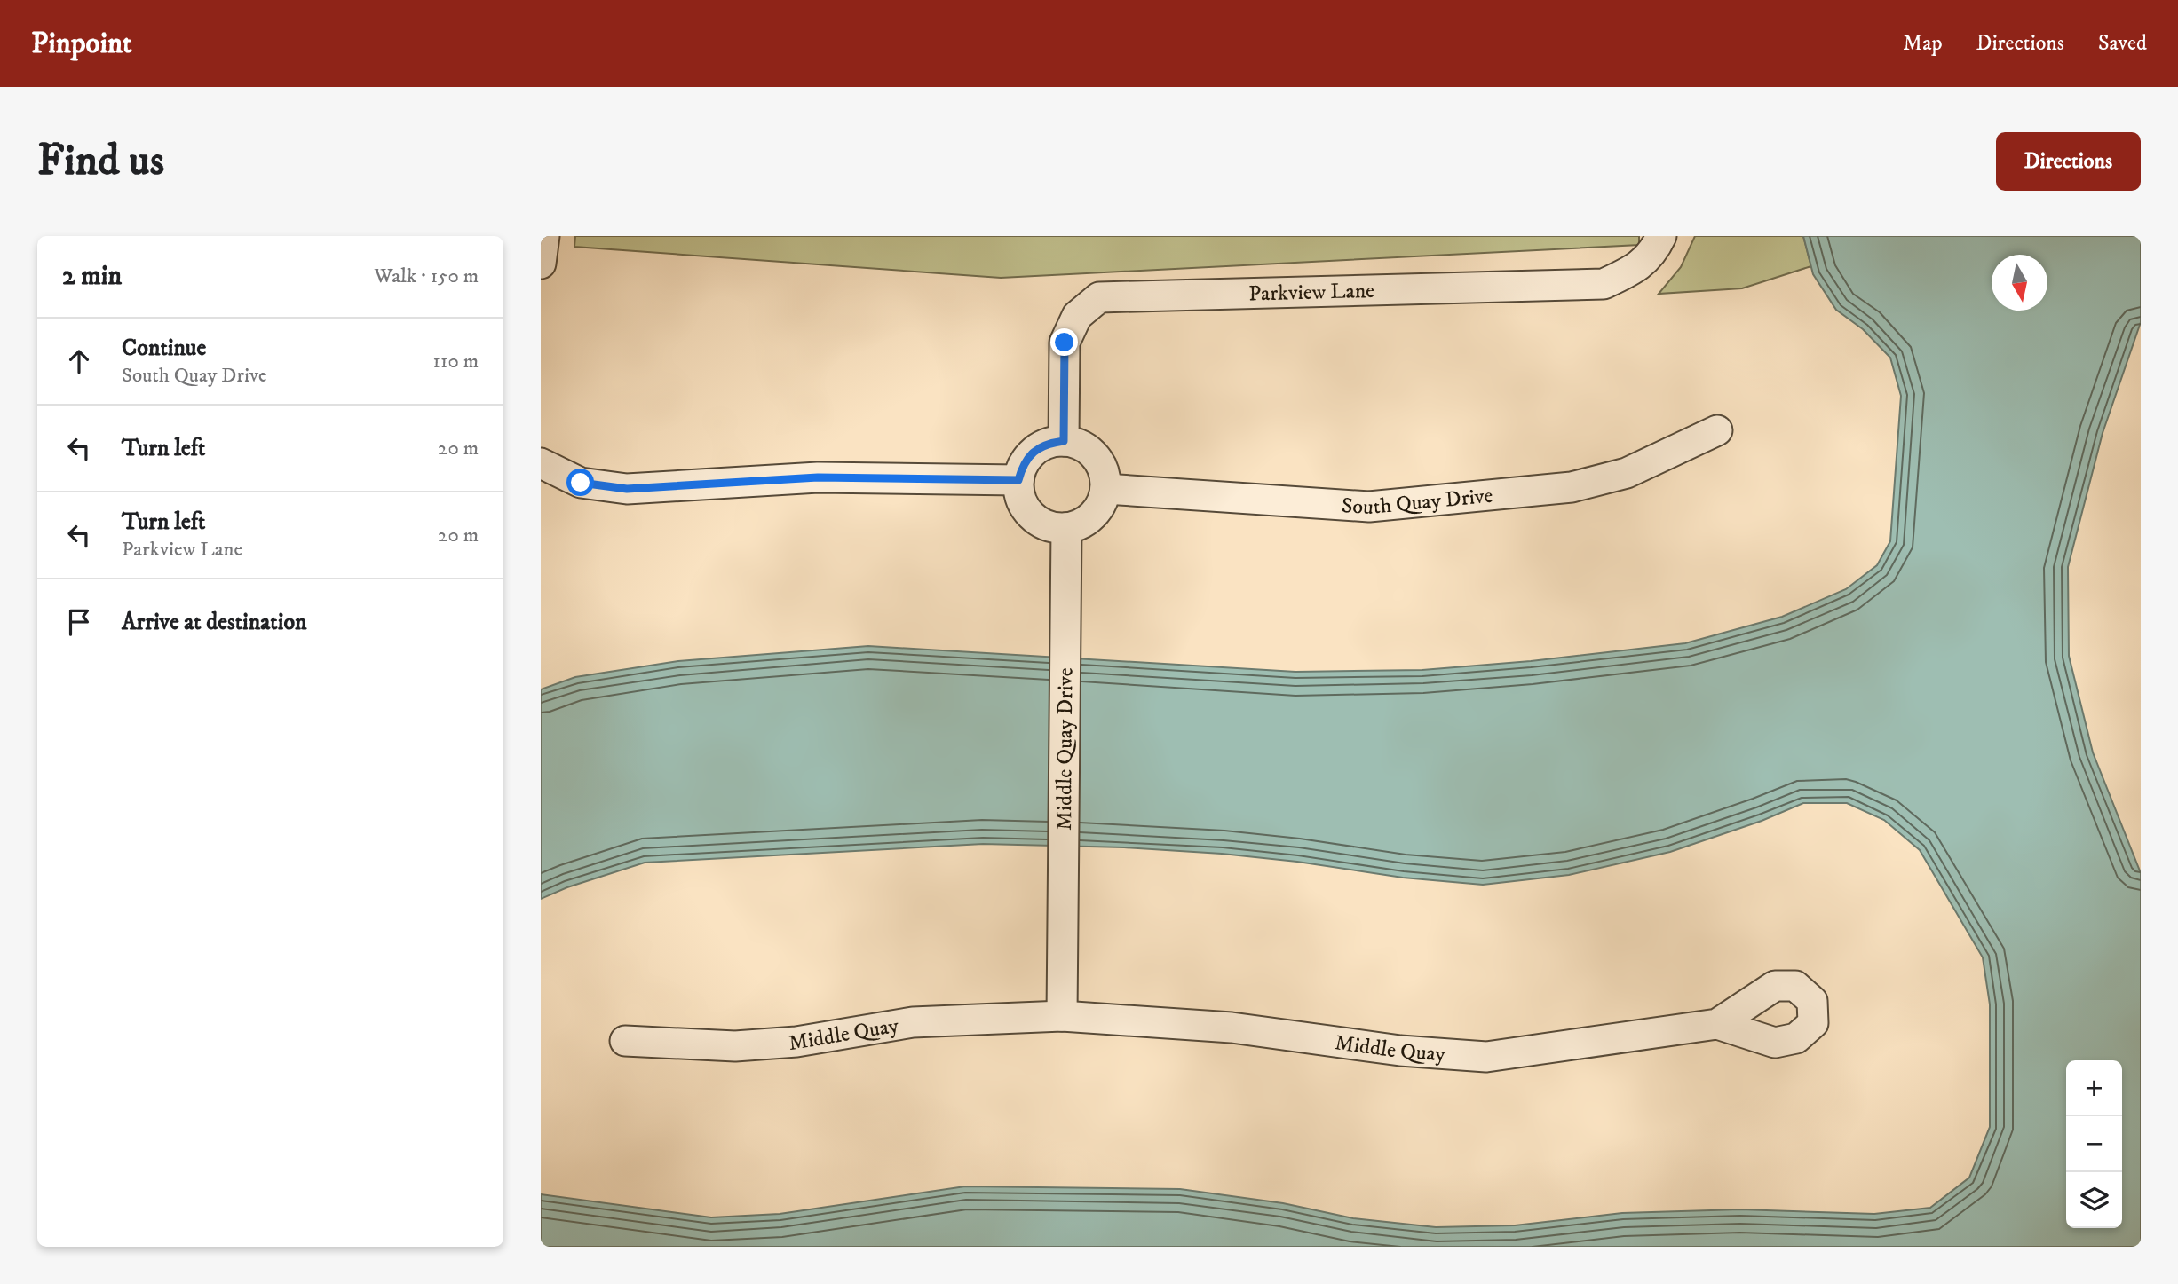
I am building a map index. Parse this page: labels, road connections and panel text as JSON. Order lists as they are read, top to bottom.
{
  "streets": {
    "street": [
      "Parkview Lane",
      "South Quay Drive",
      "Middle Quay Drive",
      "Middle Quay"
    ]
  },
  "crossings": [
    ["Parkview Lane", "South Quay Drive"],
    ["Parkview Lane", "Middle Quay Drive"],
    ["South Quay Drive", "Middle Quay Drive"],
    ["Middle Quay Drive", "Middle Quay"]
  ],
  "north": "bottom",
  "page": {
    "header": "Pinpoint",
    "nav": ["Map", "Directions", "Saved"],
    "buttons": "Directions",
    "title": "Find us",
    "heading": ["2 min", "Walk · 150 m"],
    "list": [
      ["Continue", "South Quay Drive", "110 m"],
      ["Turn left", "20 m"],
      ["Turn left", "Parkview Lane", "20 m"],
      "Arrive at destination"
    ],
    "map_buttons": ["+", "−"]
  }
}
